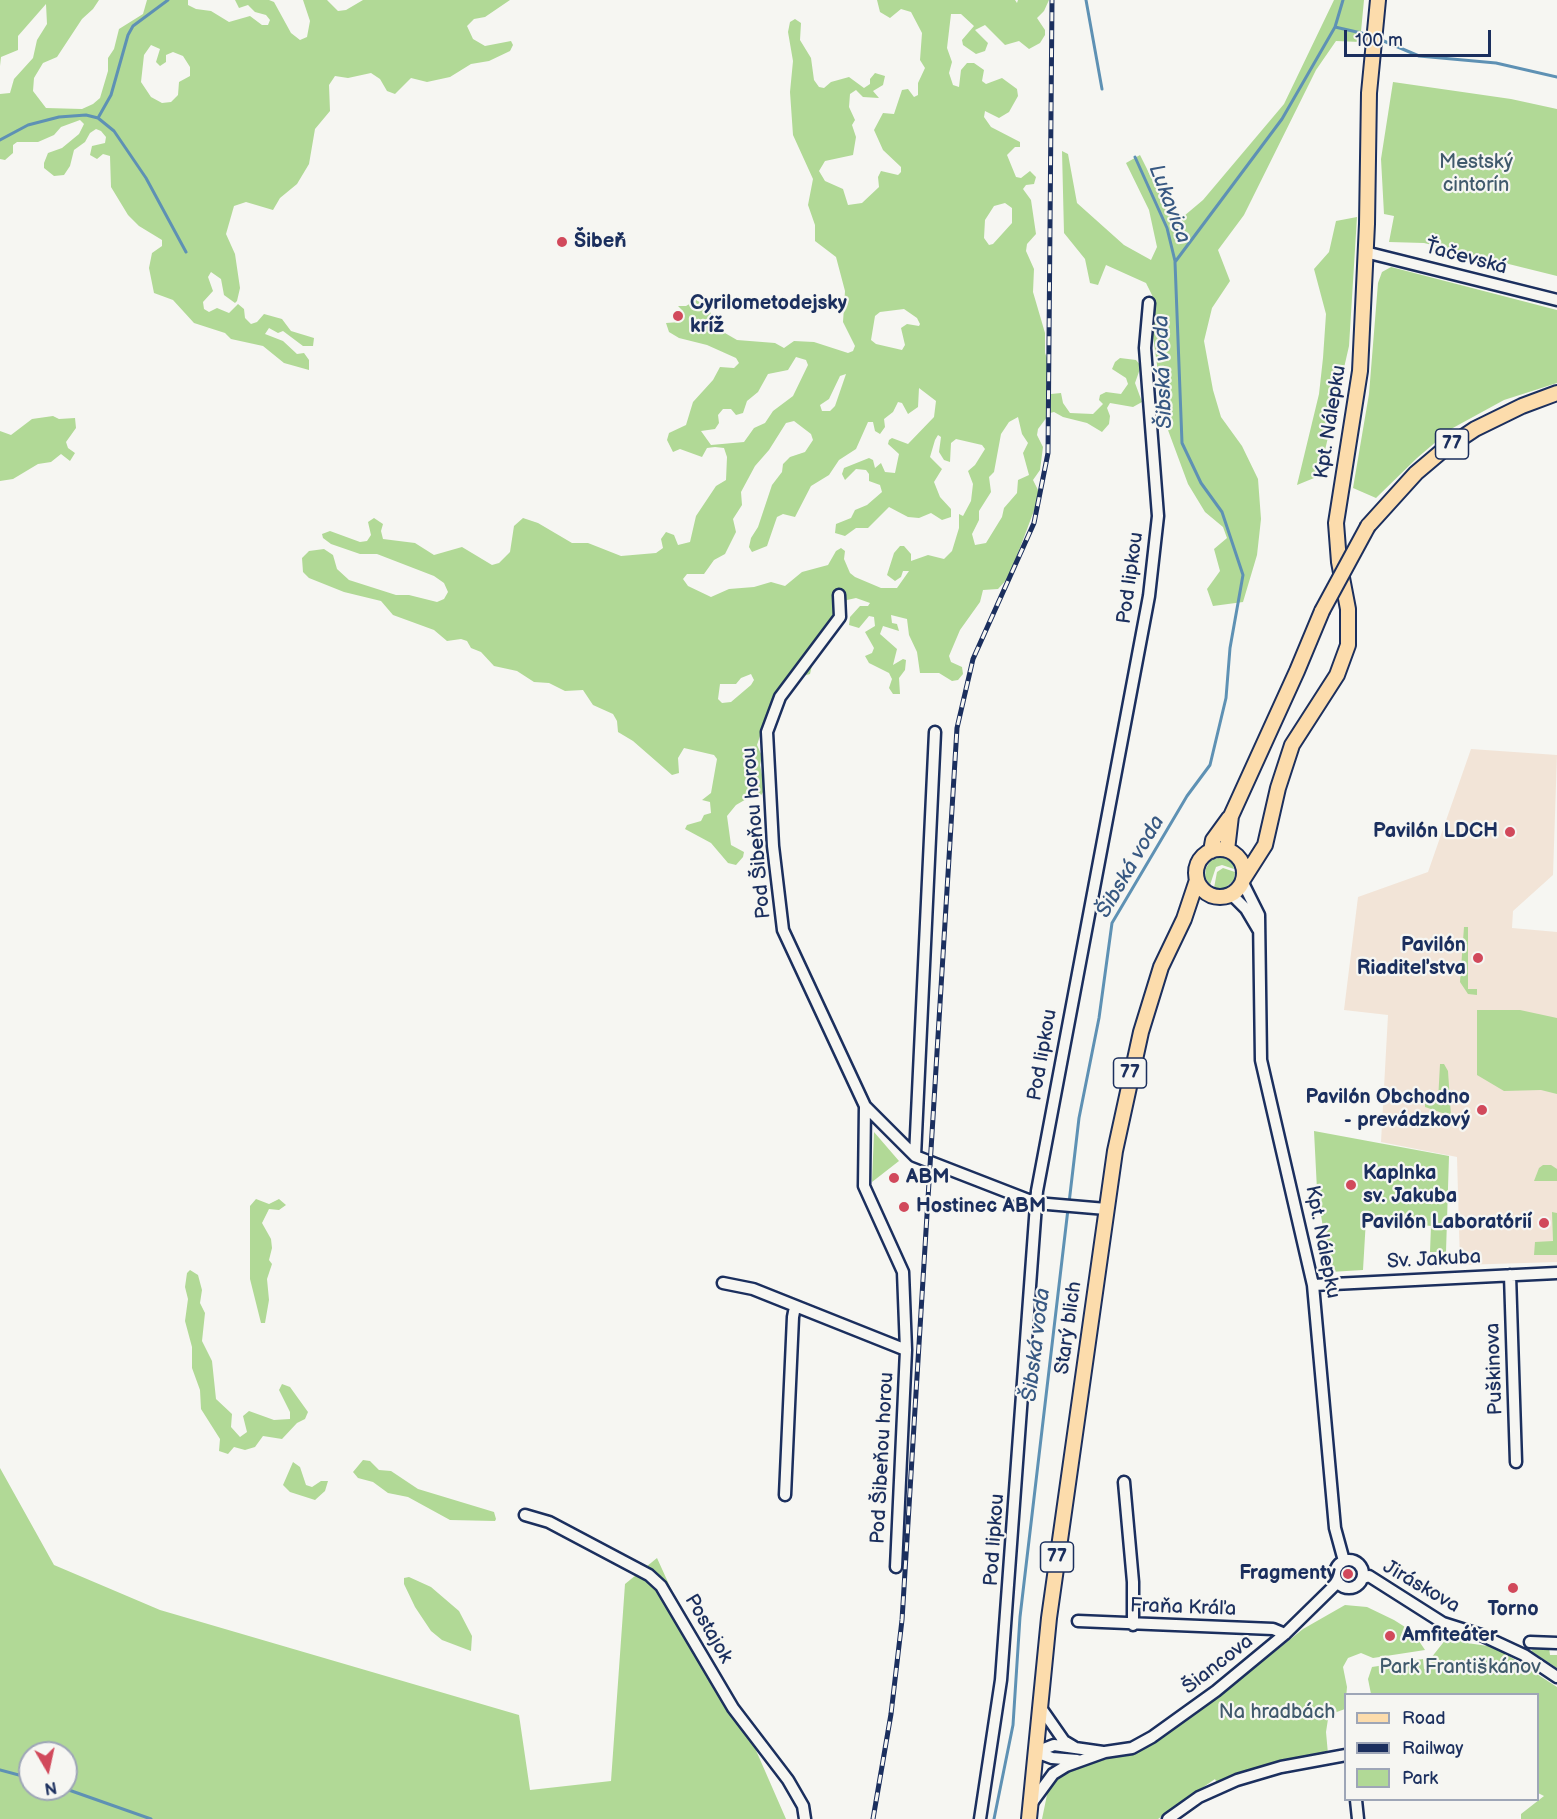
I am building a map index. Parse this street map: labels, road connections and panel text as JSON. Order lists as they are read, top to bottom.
{
  "streets": {
    "main road": ["Kpt. Nálepku", "77", "Starý blich"],
    "street": [
      "Ťačevská",
      "Pod lipkou",
      "Pod Šibeňou horou",
      "Sv. Jakuba",
      "Puškinova",
      "Jiráskova",
      "Fraňa Kráľa",
      "Postajok",
      "Šiancova"
    ]
  },
  "crossings": [
    ["Ťačevská", "Kpt. Nálepku"],
    ["Kpt. Nálepku", "77"],
    ["Kpt. Nálepku", "Sv. Jakuba"],
    ["Kpt. Nálepku", "Starý blich"],
    ["Kpt. Nálepku", "Jiráskova"],
    ["Kpt. Nálepku", "Šiancova"],
    ["77", "Starý blich"],
    ["77", "Šiancova"],
    ["Pod lipkou", "Pod Šibeňou horou"],
    ["Pod Šibeňou horou", "Starý blich"],
    ["Sv. Jakuba", "Puškinova"],
    ["Starý blich", "Šiancova"],
    ["Jiráskova", "Šiancova"],
    ["Fraňa Kráľa", "Šiancova"]
  ],
  "water": ["Lukavica", "Šibská voda"],
  "parks": ["Mestský cintorín", "Park Františkánov", "Na hradbách"],
  "places": [
    "Šibeň",
    "Cyrilometodejsky kríž",
    "Pavilón LDCH",
    "Pavilón Riaditeľstva",
    "Pavilón Obchodno - prevádzkový",
    "ABM",
    "Kaplnka sv. Jakuba",
    "Hostinec ABM",
    "Pavilón Laboratórií",
    "Fragmenty",
    "Torno",
    "Amfiteáter"
  ],
  "legend": ["Road", "Railway", "Park"],
  "scale_bar": "100 m",
  "north": "bottom"
}
